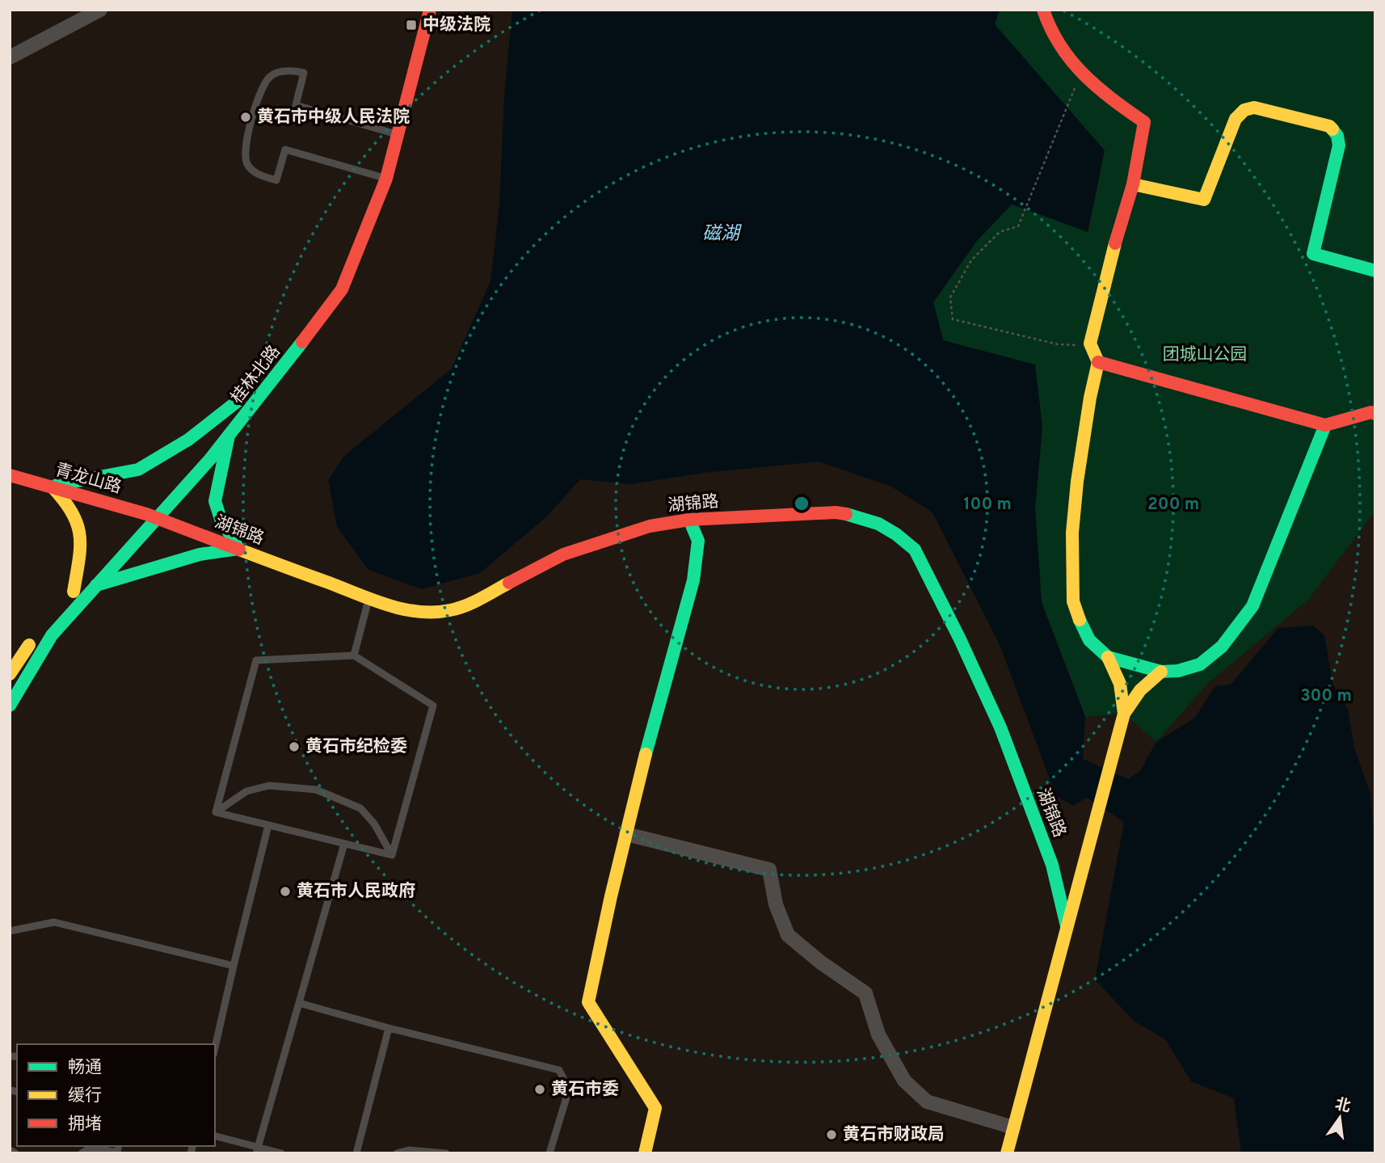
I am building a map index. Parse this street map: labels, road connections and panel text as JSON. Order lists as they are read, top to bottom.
{
  "streets": {
    "street": ["桂林北路", "青龙山路", "湖锦路"]
  },
  "crossings": [
    ["桂林北路", "青龙山路"],
    ["桂林北路", "湖锦路"],
    ["青龙山路", "湖锦路"]
  ],
  "water": ["磁湖"],
  "parks": ["团城山公园"],
  "places": {
    "transit": ["中级法院"],
    "other": [
      "黄石市中级人民法院",
      "黄石市纪检委",
      "黄石市人民政府",
      "黄石市委",
      "黄石市财政局"
    ]
  },
  "legend": ["畅通", "缓行", "拥堵"],
  "north": "top",
  "rings": ["100 m", "200 m", "300 m"]
}
